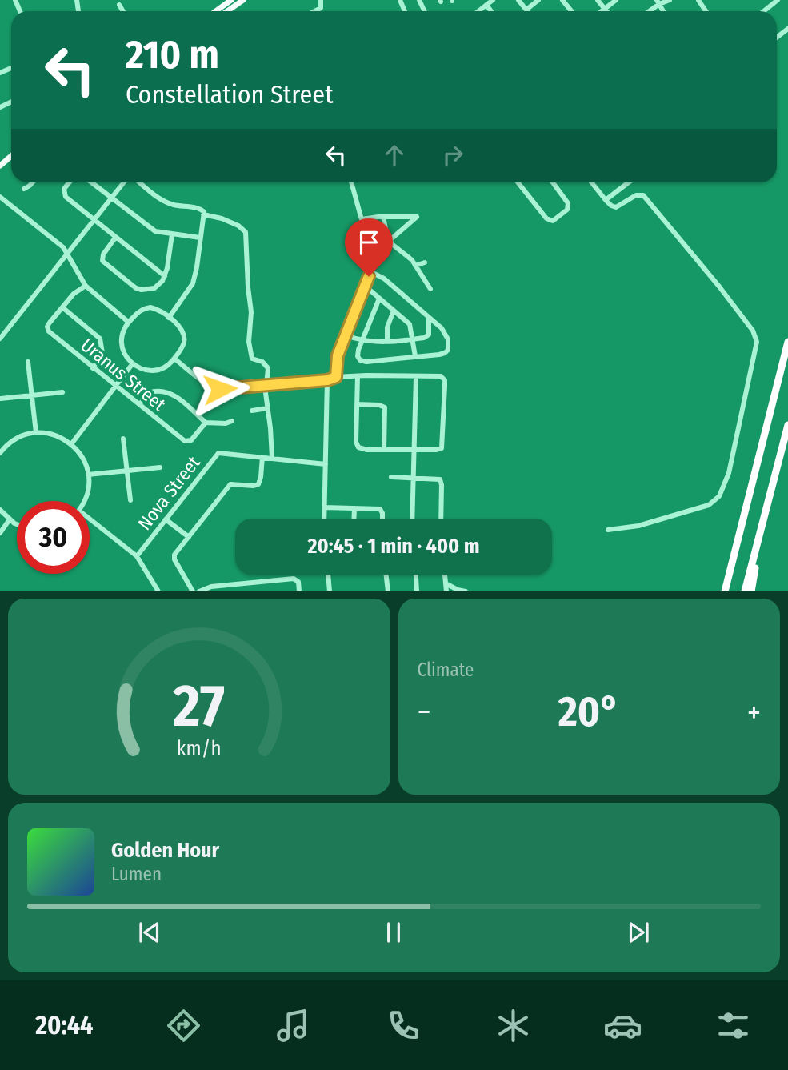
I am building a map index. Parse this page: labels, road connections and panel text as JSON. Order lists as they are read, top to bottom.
{
  "streets": {
    "street": ["Uranus Street", "Nova Street"]
  },
  "page": {
    "turn": ["210 m", "Constellation Street"],
    "limit": "30",
    "trip": "20:45 · 1 min · 400 m",
    "tile": "Climate",
    "heat": ["−", "20°", "+"],
    "song": ["Golden Hour", "Lumen"],
    "tabs": "20:44",
    "gauge": ["27", "km/h"]
  }
}
